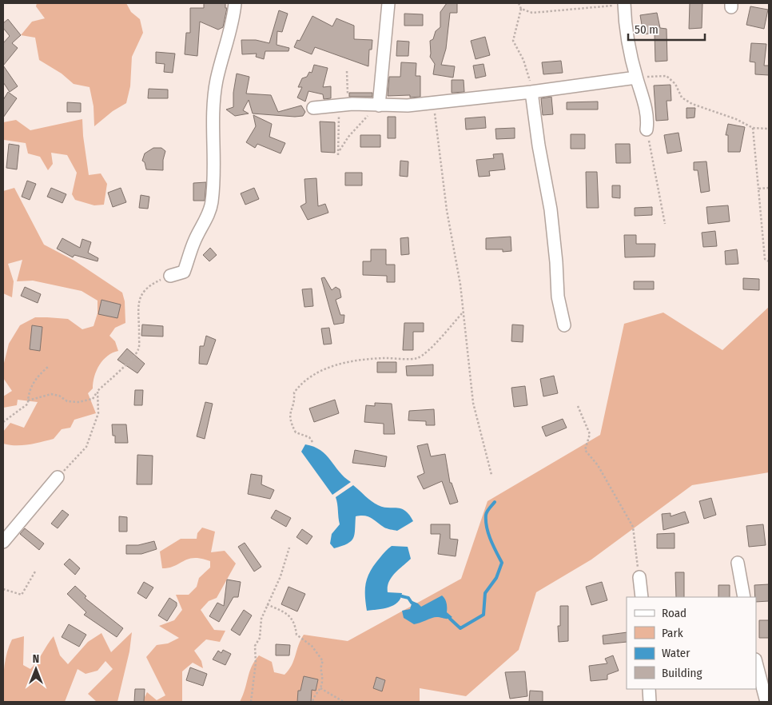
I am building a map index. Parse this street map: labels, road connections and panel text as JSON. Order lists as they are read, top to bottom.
{
  "legend": [
    "Road",
    "Park",
    "Water",
    "Building"
  ],
  "scale_bar": "50 m",
  "north": "top"
}
